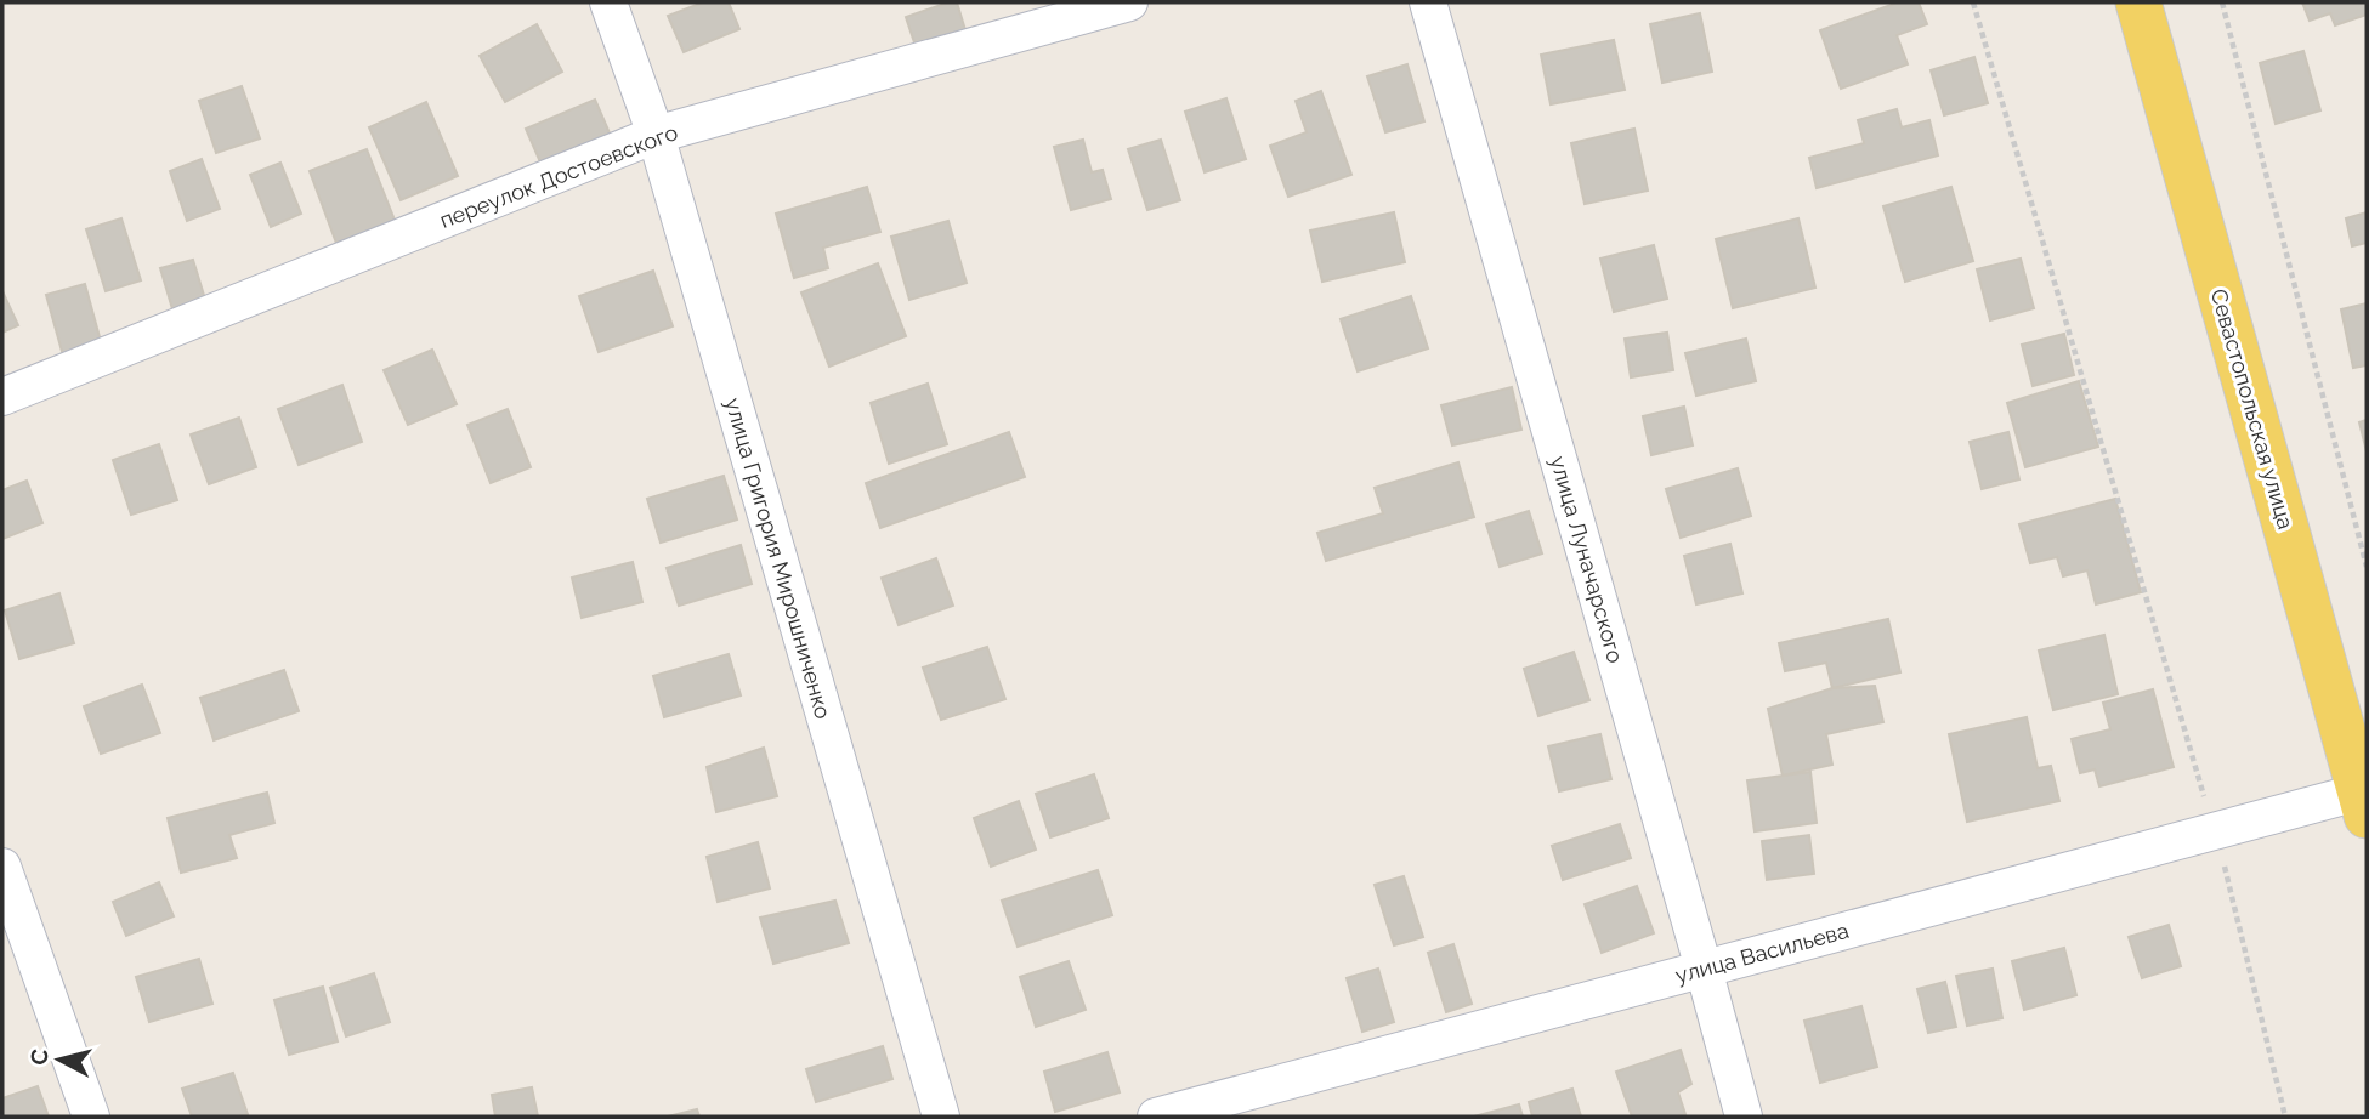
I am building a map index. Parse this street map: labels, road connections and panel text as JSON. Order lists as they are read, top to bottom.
{
  "streets": {
    "main road": ["Севастопольская улица"],
    "street": [
      "переулок Достоевского",
      "улица Григория Мирошниченко",
      "улица Луначарского",
      "улица Васильева"
    ]
  },
  "crossings": [
    ["переулок Достоевского", "улица Григория Мирошниченко"],
    ["Севастопольская улица", "улица Васильева"],
    ["улица Луначарского", "улица Васильева"]
  ],
  "north": "left"
}
